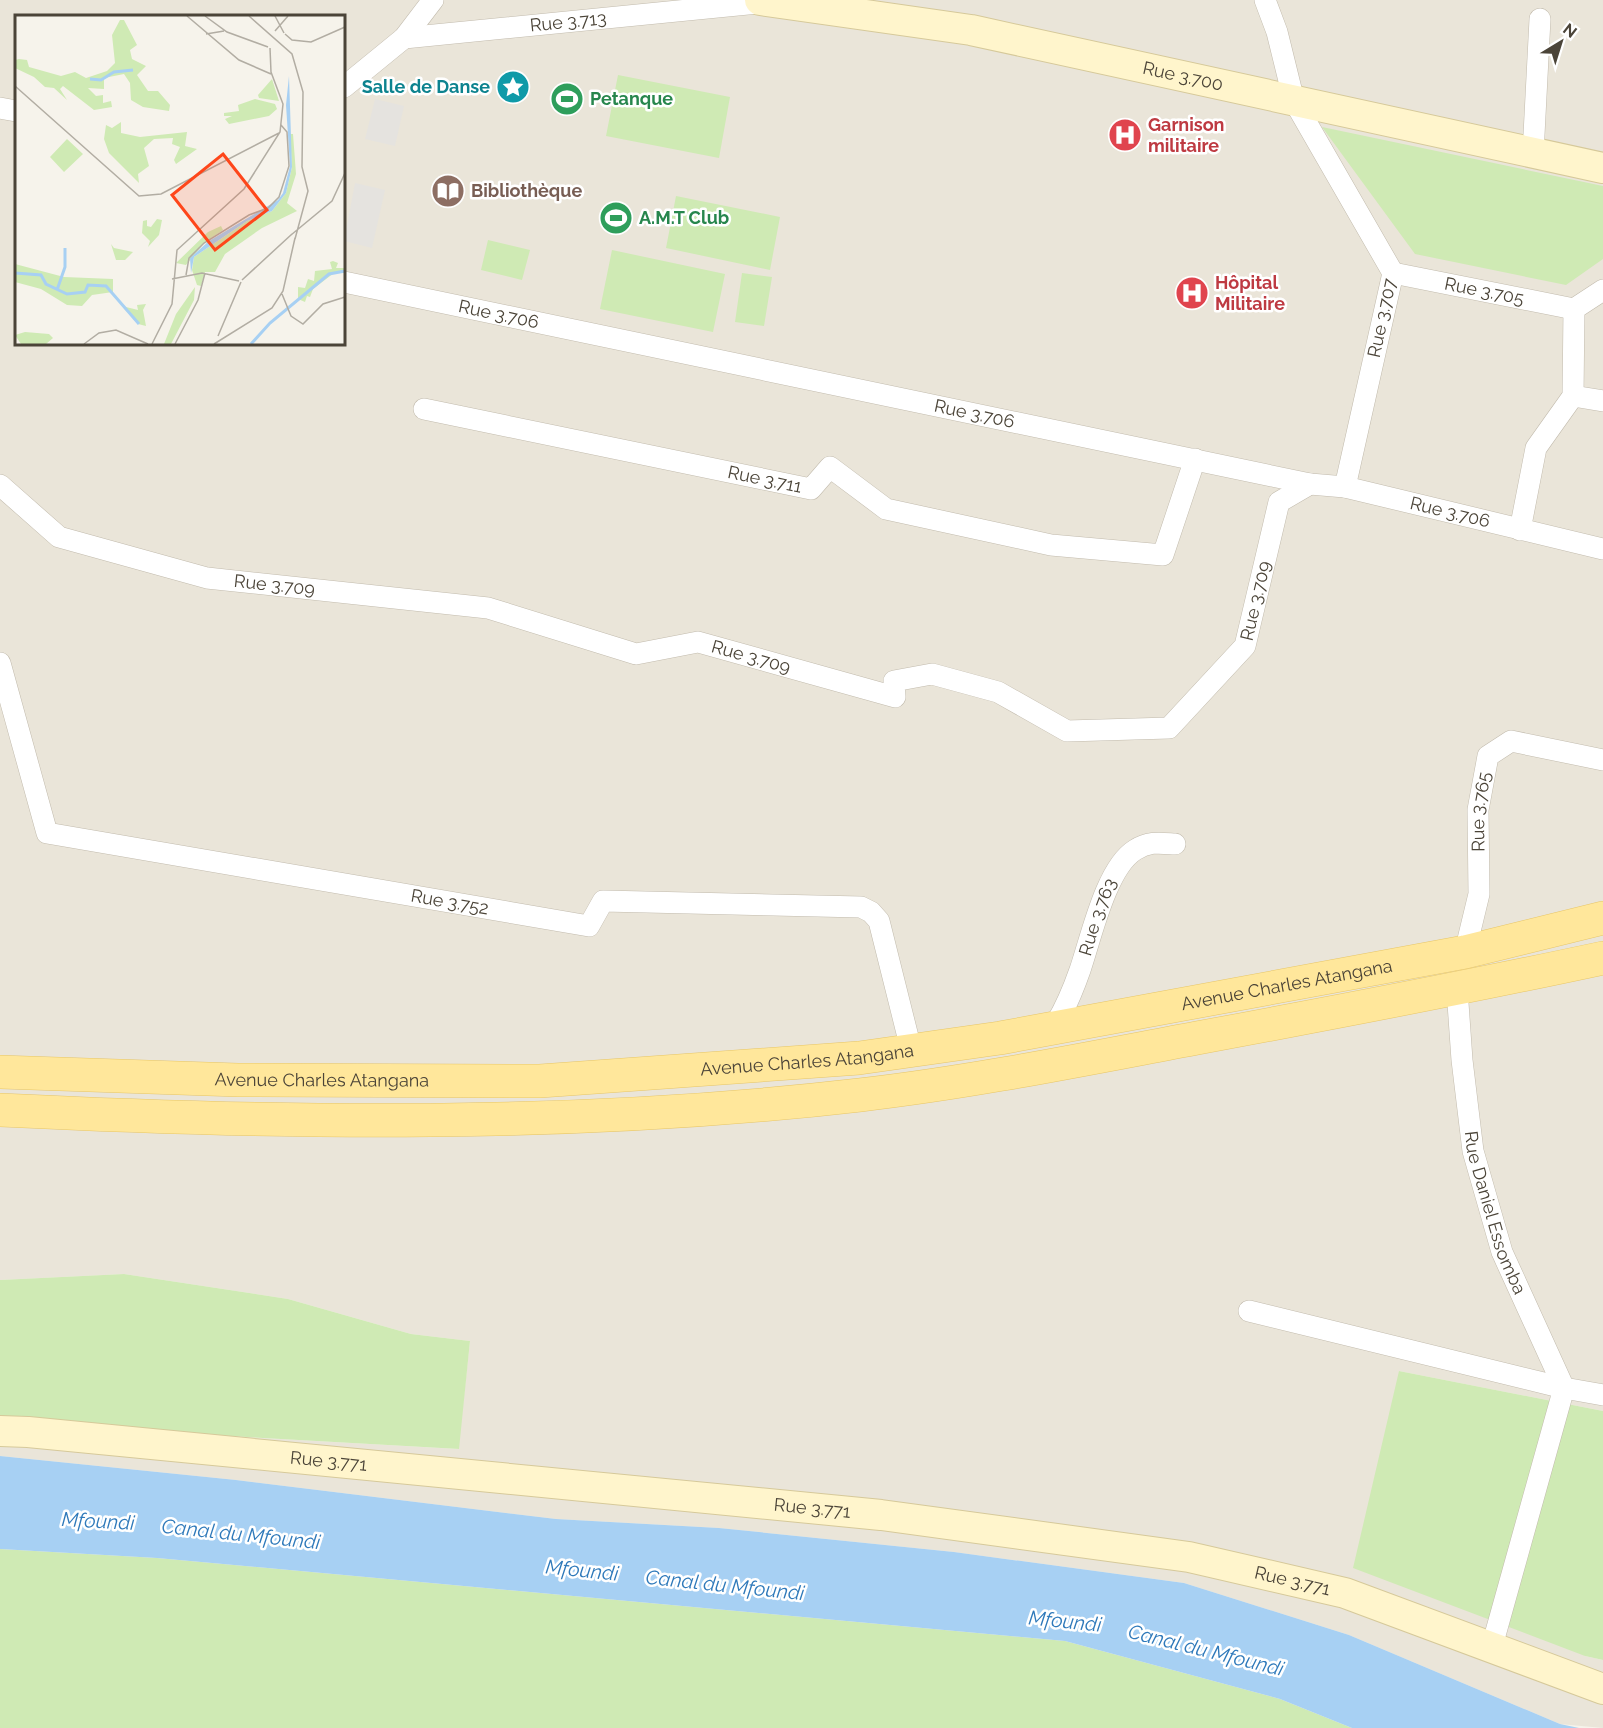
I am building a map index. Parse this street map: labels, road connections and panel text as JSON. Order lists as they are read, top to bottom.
{
  "streets": {
    "main road": ["Rue 3.700", "Avenue Charles Atangana", "Rue 3.771"],
    "street": [
      "Rue 3.713",
      "Rue 3.705",
      "Rue 3.706",
      "Rue 3.707",
      "Rue 3.711",
      "Rue 3.709",
      "Rue 3.765",
      "Rue 3.752",
      "Rue 3.763",
      "Rue Daniel Essomba"
    ]
  },
  "crossings": [
    ["Rue 3.713", "Rue 3.700"],
    ["Rue 3.700", "Rue 3.707"],
    ["Rue 3.705", "Rue 3.707"],
    ["Rue 3.706", "Rue 3.707"],
    ["Rue 3.706", "Rue 3.711"],
    ["Rue 3.706", "Rue 3.709"],
    ["Rue 3.765", "Avenue Charles Atangana"],
    ["Rue 3.752", "Avenue Charles Atangana"],
    ["Rue 3.763", "Avenue Charles Atangana"],
    ["Avenue Charles Atangana", "Rue Daniel Essomba"]
  ],
  "water": ["Mfoundi", "Canal du Mfoundi"],
  "places": {
    "place": ["Salle de Danse"],
    "sports": ["Petanque", "A.M.T Club"],
    "hospital": ["Garnison militaire", "Hôpital Militaire"],
    "library": ["Bibliothèque"]
  },
  "north": "top right"
}
